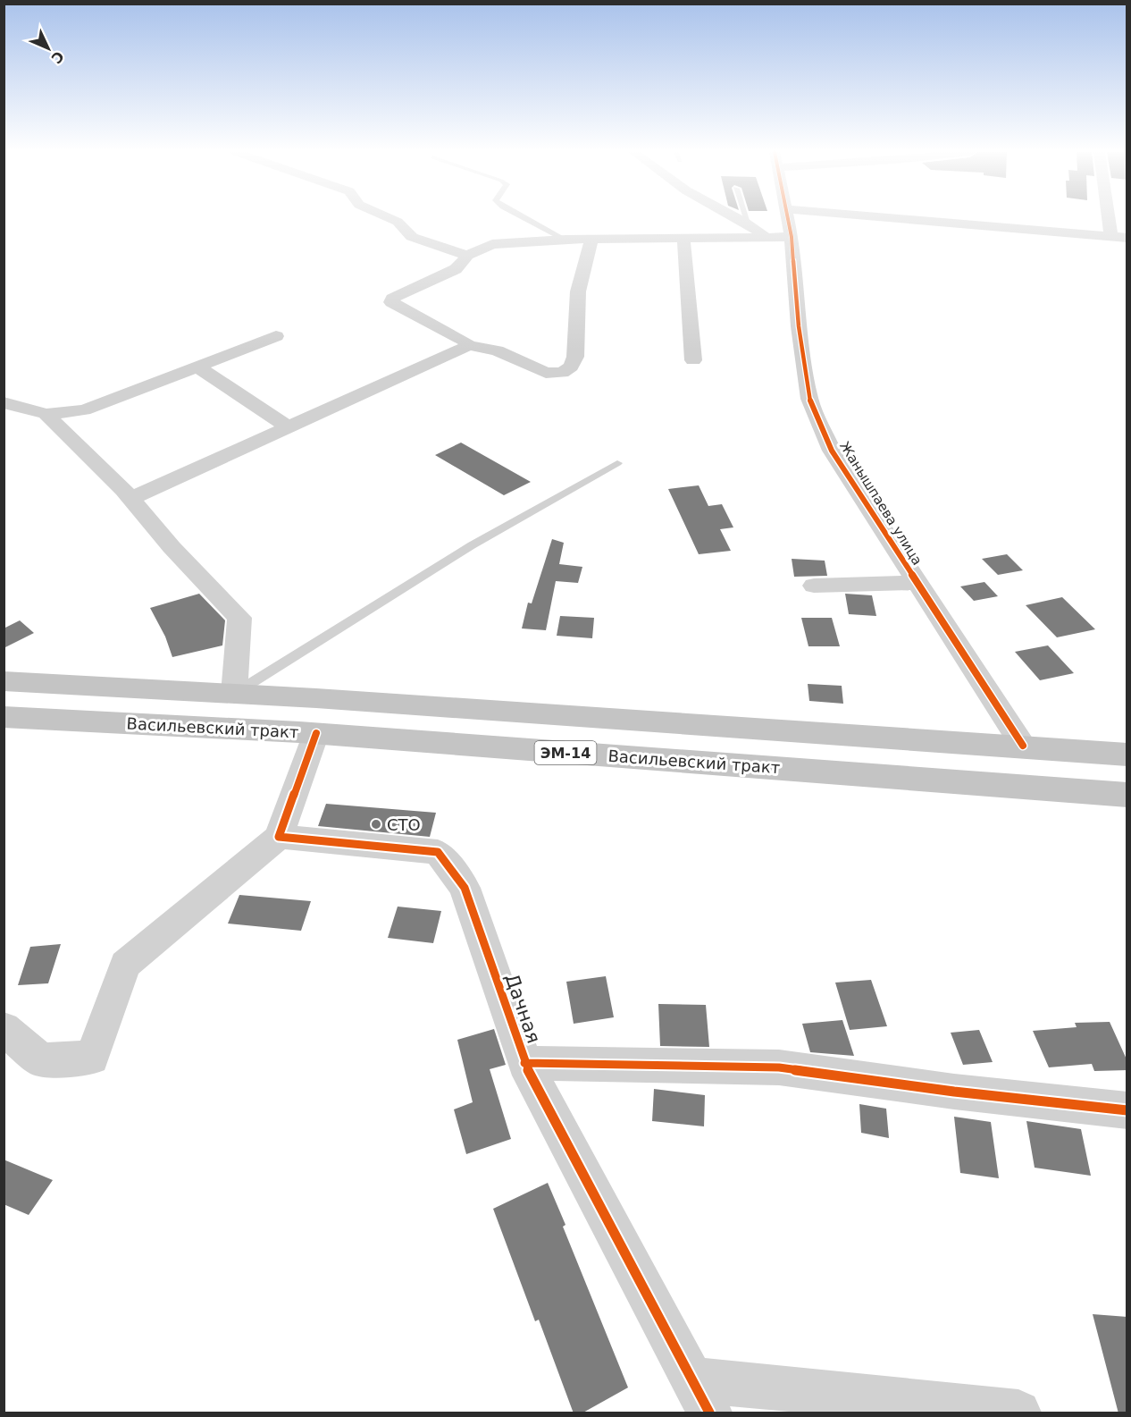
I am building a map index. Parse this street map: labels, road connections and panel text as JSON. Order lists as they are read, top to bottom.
{
  "streets": {
    "main road": ["Васильевский тракт", "ЭМ-14"],
    "street": ["Жанышпаева улица", "Дачная"]
  },
  "crossings": [
    ["Жанышпаева улица", "ЭМ-14"]
  ],
  "places": ["СТО"],
  "north": "bottom right"
}
